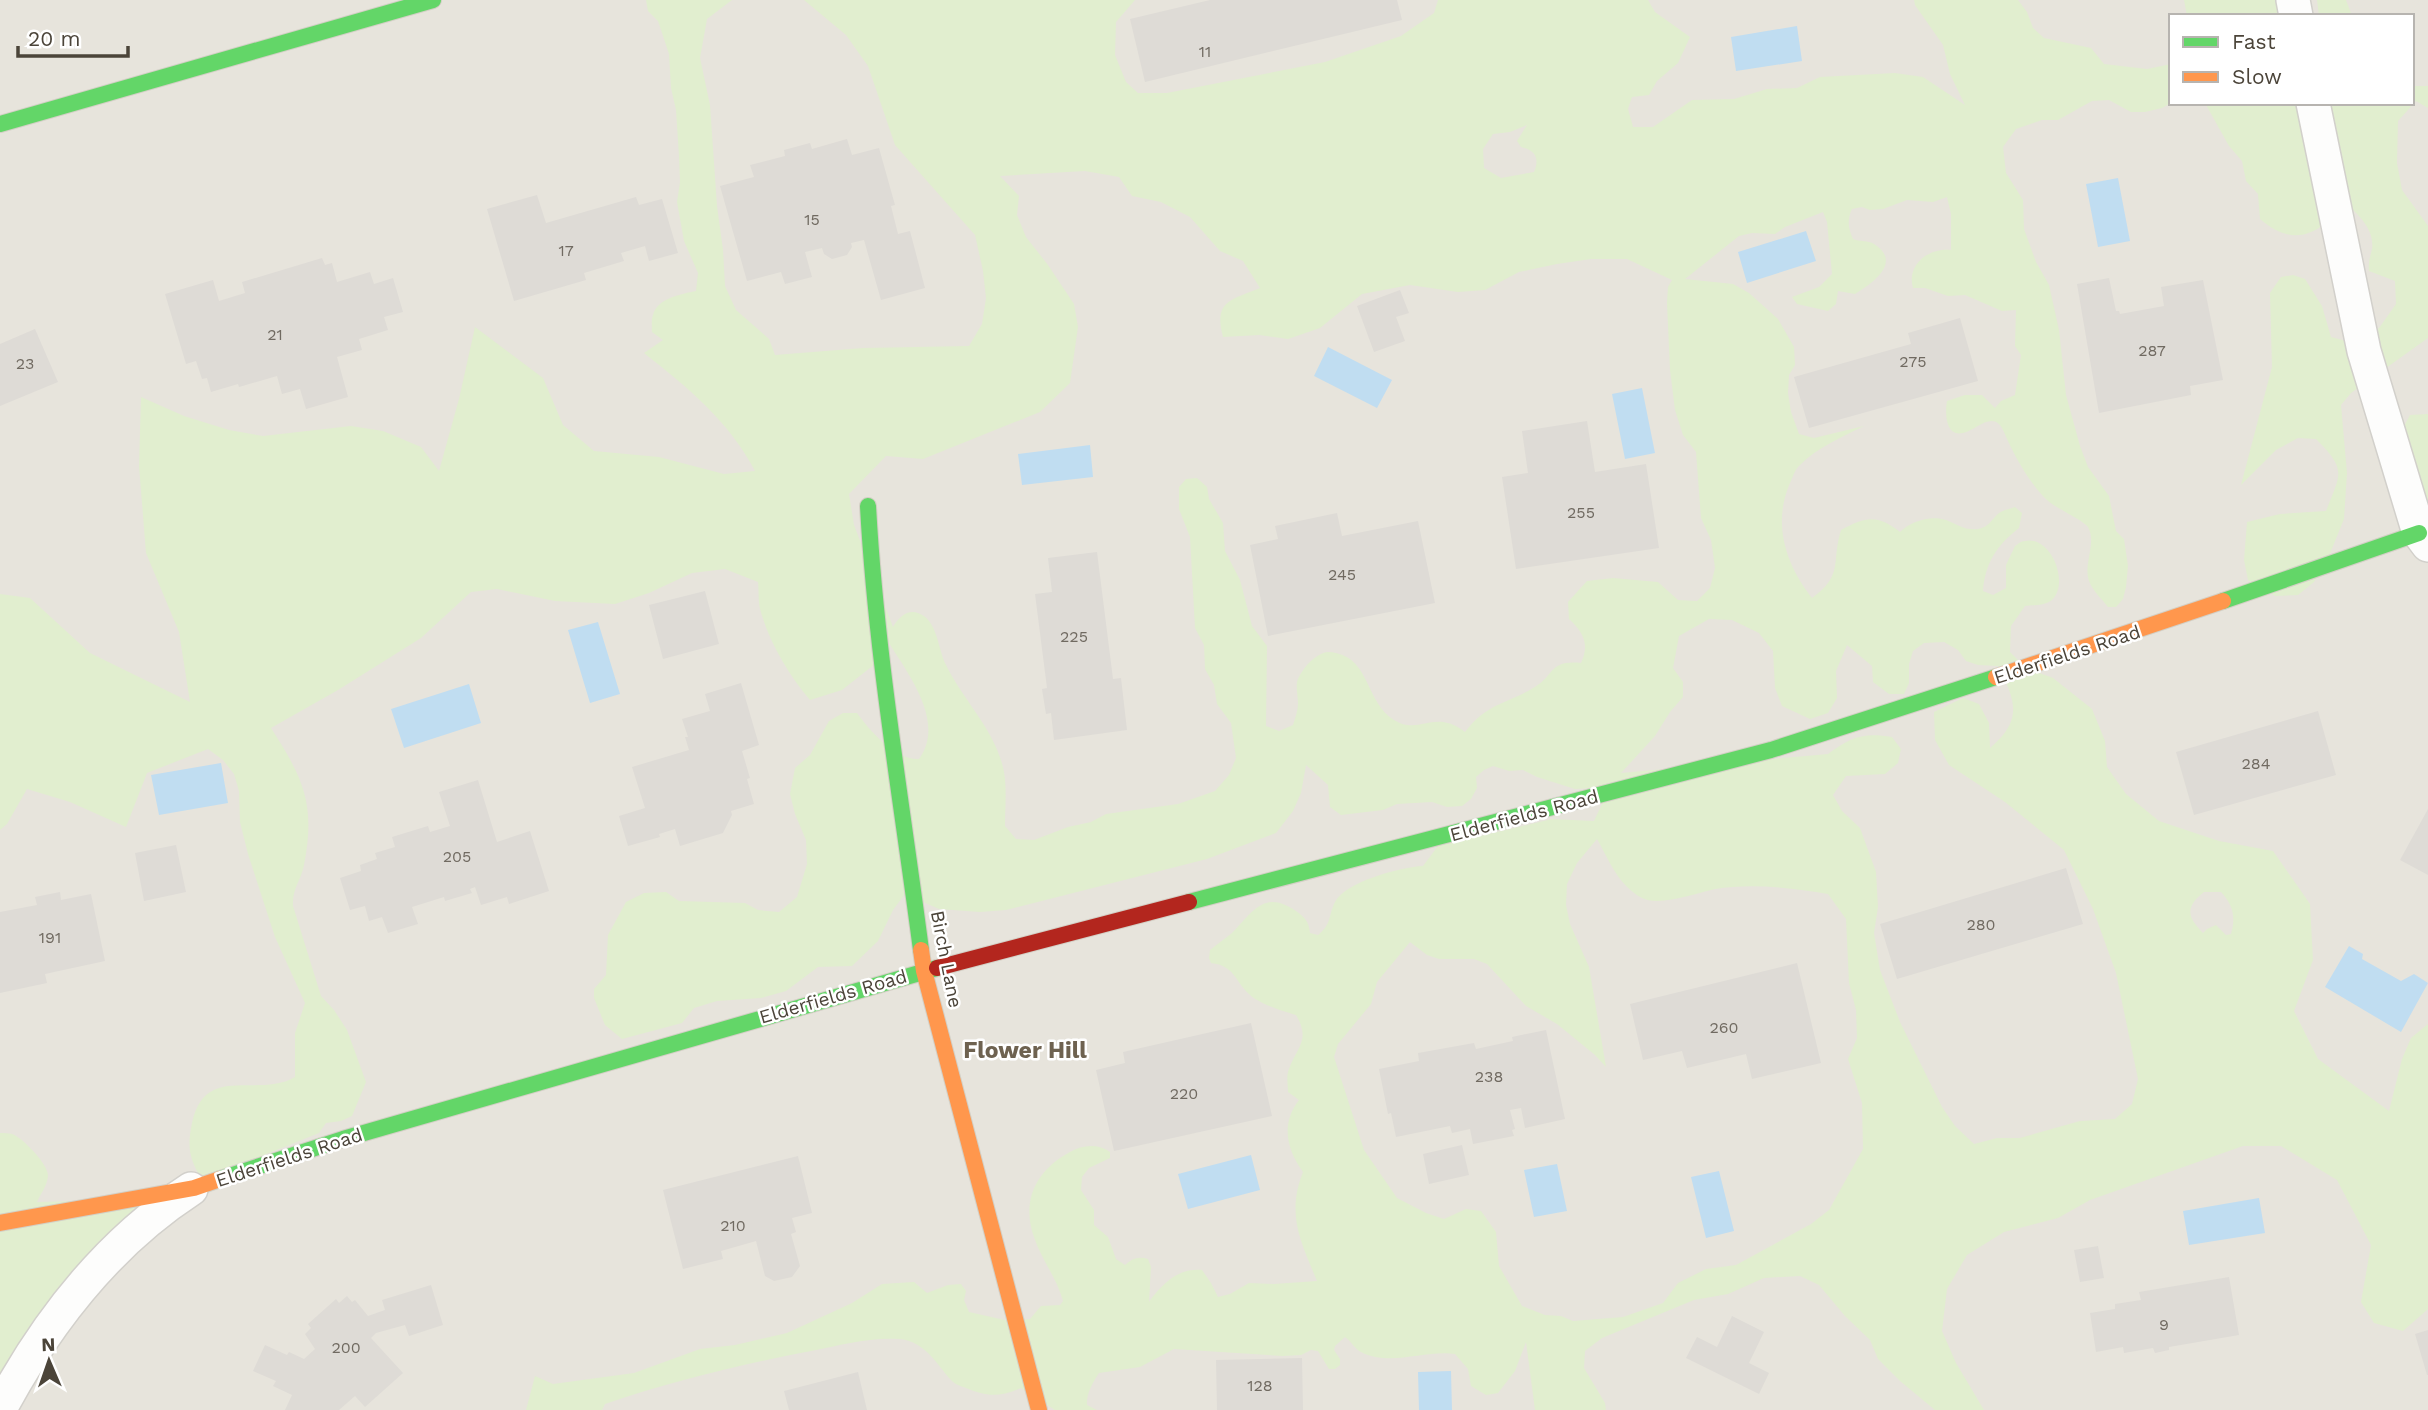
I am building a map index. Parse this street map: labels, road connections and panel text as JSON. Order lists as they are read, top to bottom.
{
  "streets": {
    "street": ["Elderfields Road", "Birch Lane"]
  },
  "crossings": [
    ["Elderfields Road", "Birch Lane"]
  ],
  "districts": ["Flower Hill"],
  "house_numbers": [
    "11",
    "15",
    "17",
    "21",
    "287",
    "275",
    "23",
    "255",
    "245",
    "225",
    "284",
    "205",
    "280",
    "191",
    "260",
    "238",
    "220",
    "210",
    "9",
    "200",
    "128"
  ],
  "legend": ["Fast", "Slow"],
  "scale_bar": "20 m",
  "north": "top"
}
